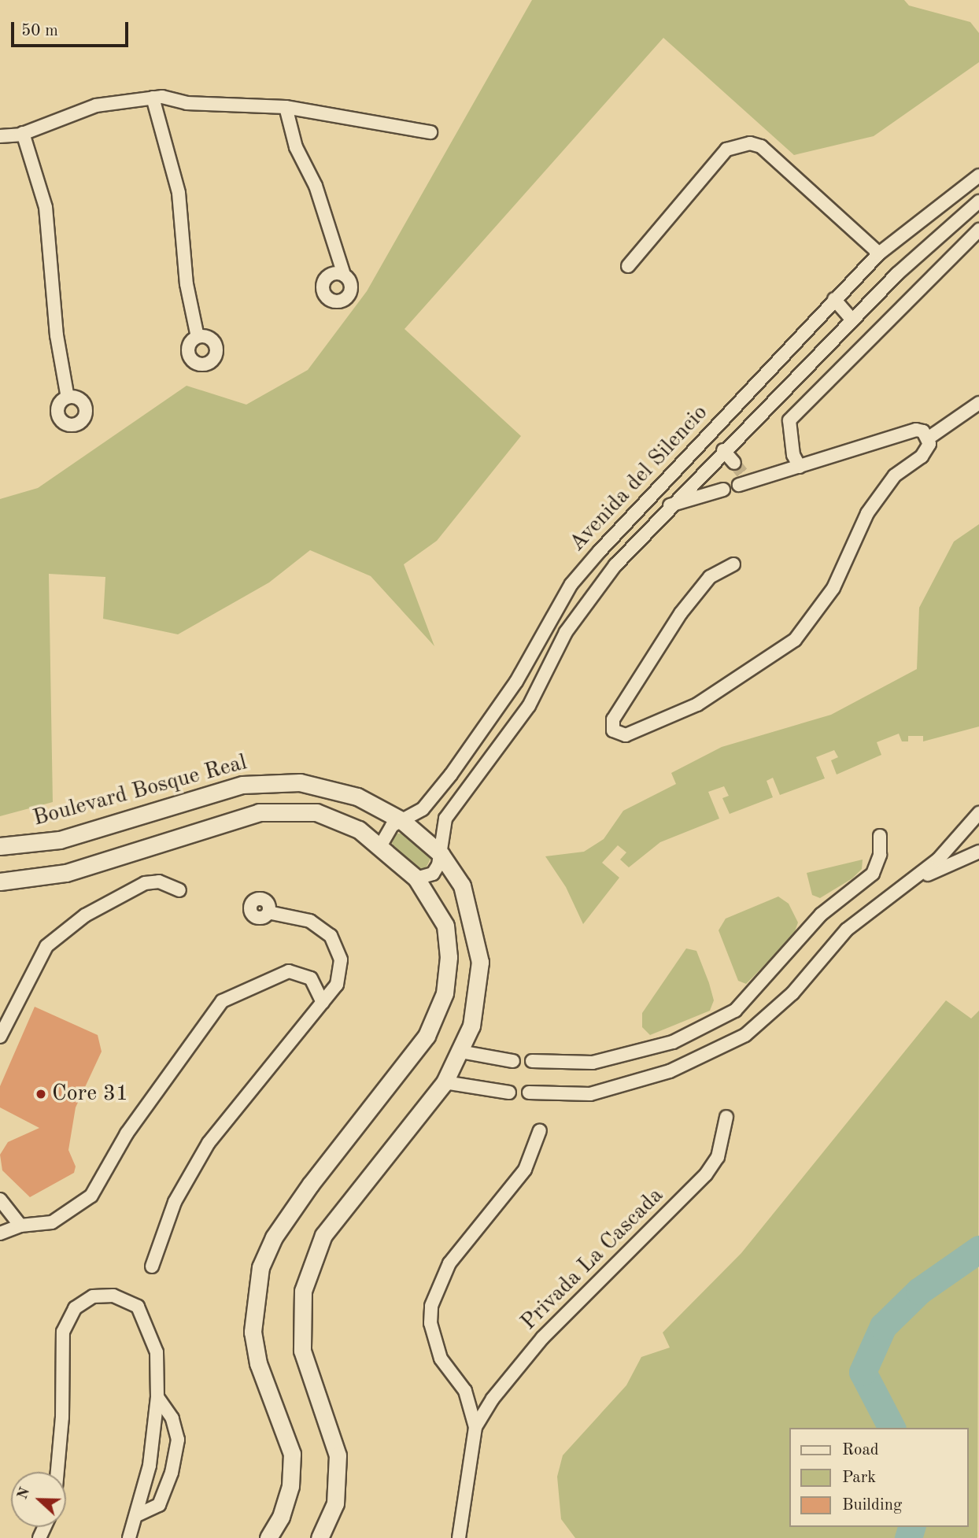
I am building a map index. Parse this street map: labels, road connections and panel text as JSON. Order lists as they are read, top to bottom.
{
  "streets": {
    "main road": ["Boulevard Bosque Real"],
    "street": ["Avenida del Silencio", "Privada La Cascada"]
  },
  "crossings": [
    ["Avenida del Silencio", "Boulevard Bosque Real"]
  ],
  "places": ["Core 31"],
  "legend": ["Road", "Park", "Building"],
  "scale_bar": "50 m",
  "north": "left"
}
